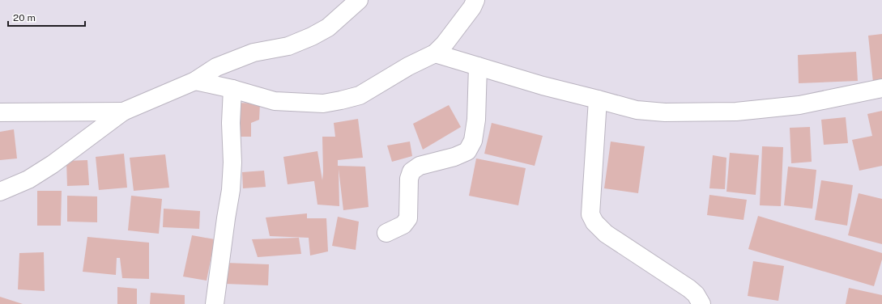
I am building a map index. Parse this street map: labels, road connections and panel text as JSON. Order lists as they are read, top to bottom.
{
  "scale_bar": "20 m"
}
